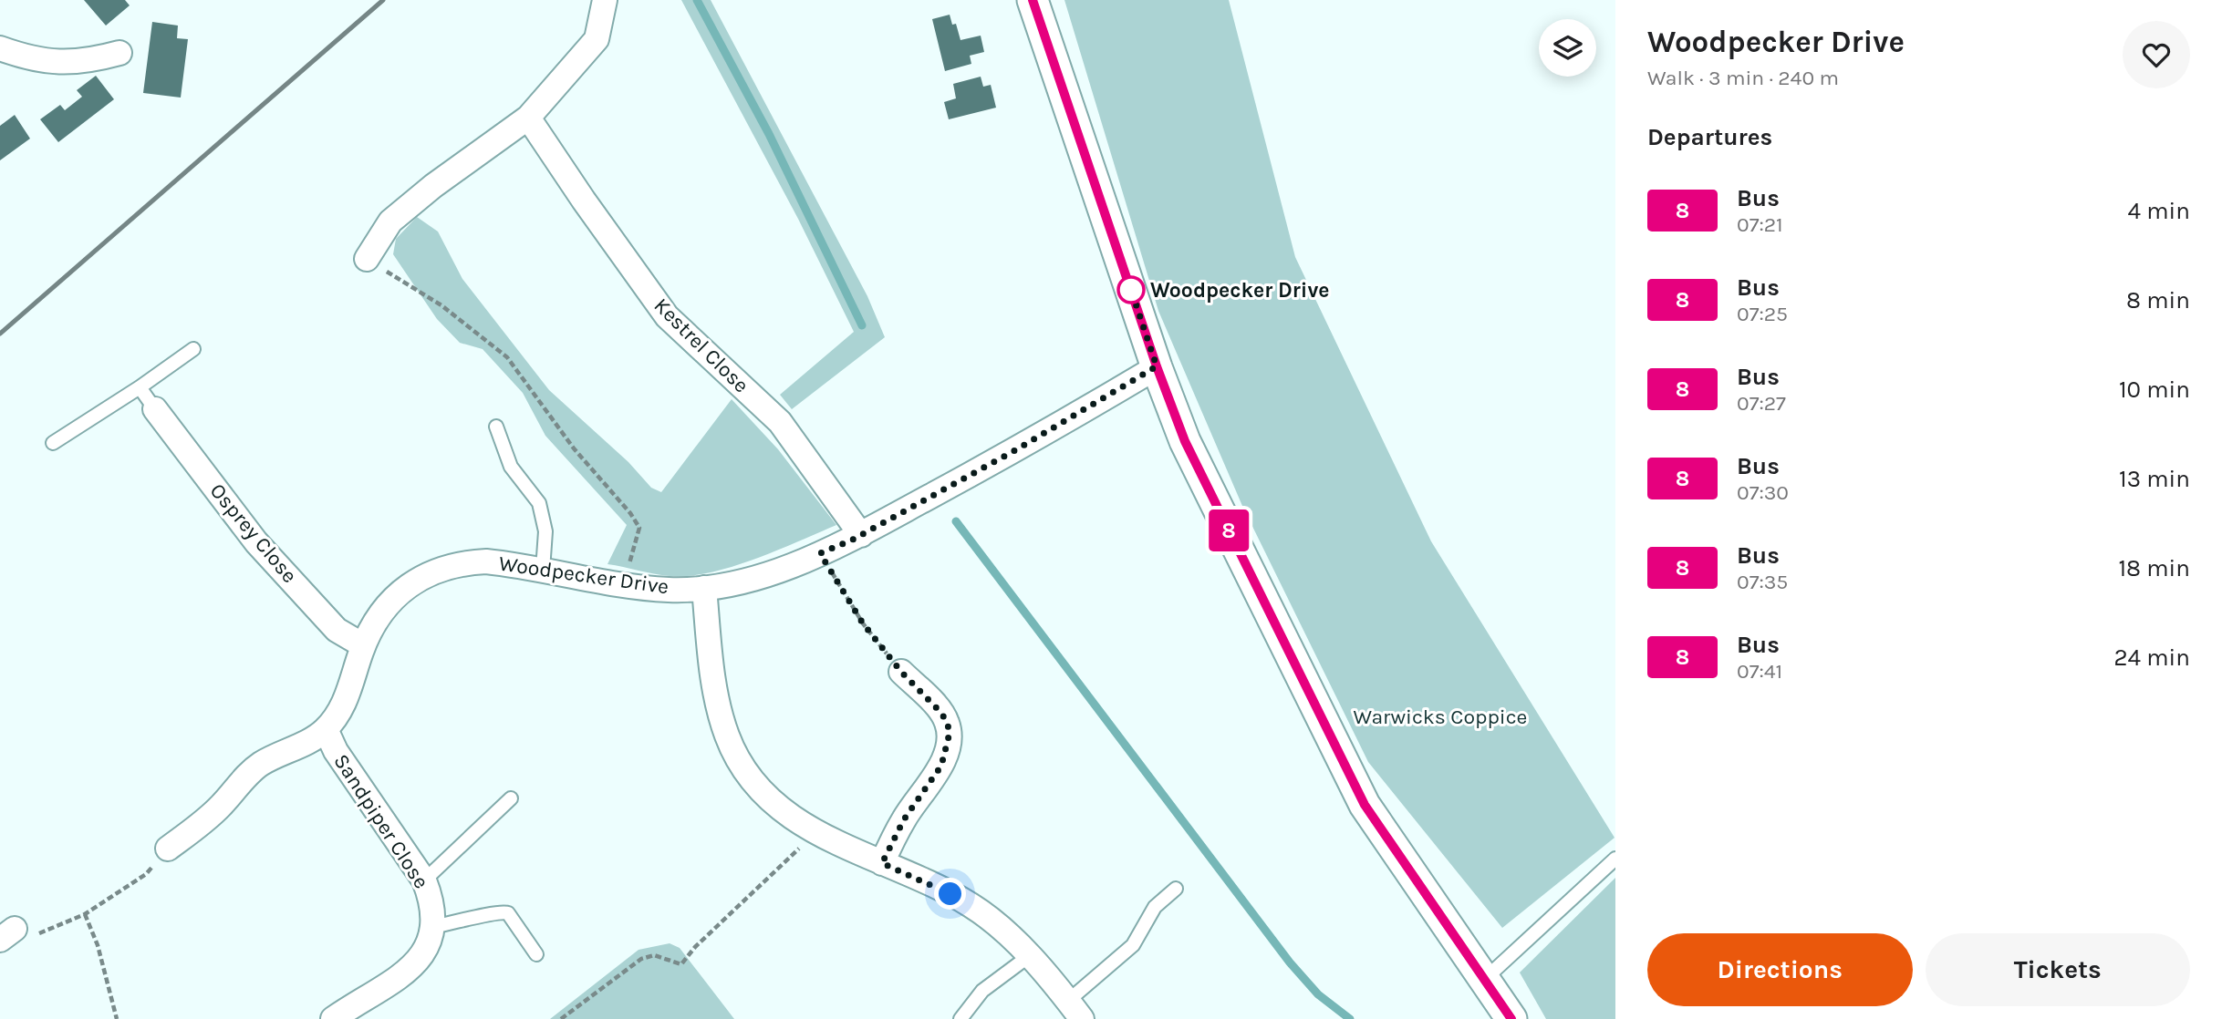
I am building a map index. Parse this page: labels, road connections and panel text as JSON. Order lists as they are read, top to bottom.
{
  "streets": {
    "street": [
      "Kestrel Close",
      "Osprey Close",
      "Woodpecker Drive",
      "Sandpiper Close"
    ]
  },
  "crossings": [
    ["Kestrel Close", "Woodpecker Drive"],
    ["Osprey Close", "Woodpecker Drive"],
    ["Woodpecker Drive", "Sandpiper Close"]
  ],
  "parks": ["Warwicks Coppice"],
  "places": ["Woodpecker Drive"],
  "lines": ["bus line 8"],
  "page": {
    "on_map": "8",
    "heading": [
      ["Woodpecker Drive", "Walk · 3 min · 240 m"],
      "Departures"
    ],
    "list": [
      {
        "mark": "8",
        "name": "Bus",
        "note": "07:21",
        "value": "4 min"
      },
      {
        "mark": "8",
        "name": "Bus",
        "note": "07:25",
        "value": "8 min"
      },
      {
        "mark": "8",
        "name": "Bus",
        "note": "07:27",
        "value": "10 min"
      },
      {
        "mark": "8",
        "name": "Bus",
        "note": "07:30",
        "value": "13 min"
      },
      {
        "mark": "8",
        "name": "Bus",
        "note": "07:35",
        "value": "18 min"
      },
      {
        "mark": "8",
        "name": "Bus",
        "note": "07:41",
        "value": "24 min"
      }
    ],
    "buttons": ["Directions", "Tickets"]
  }
}
